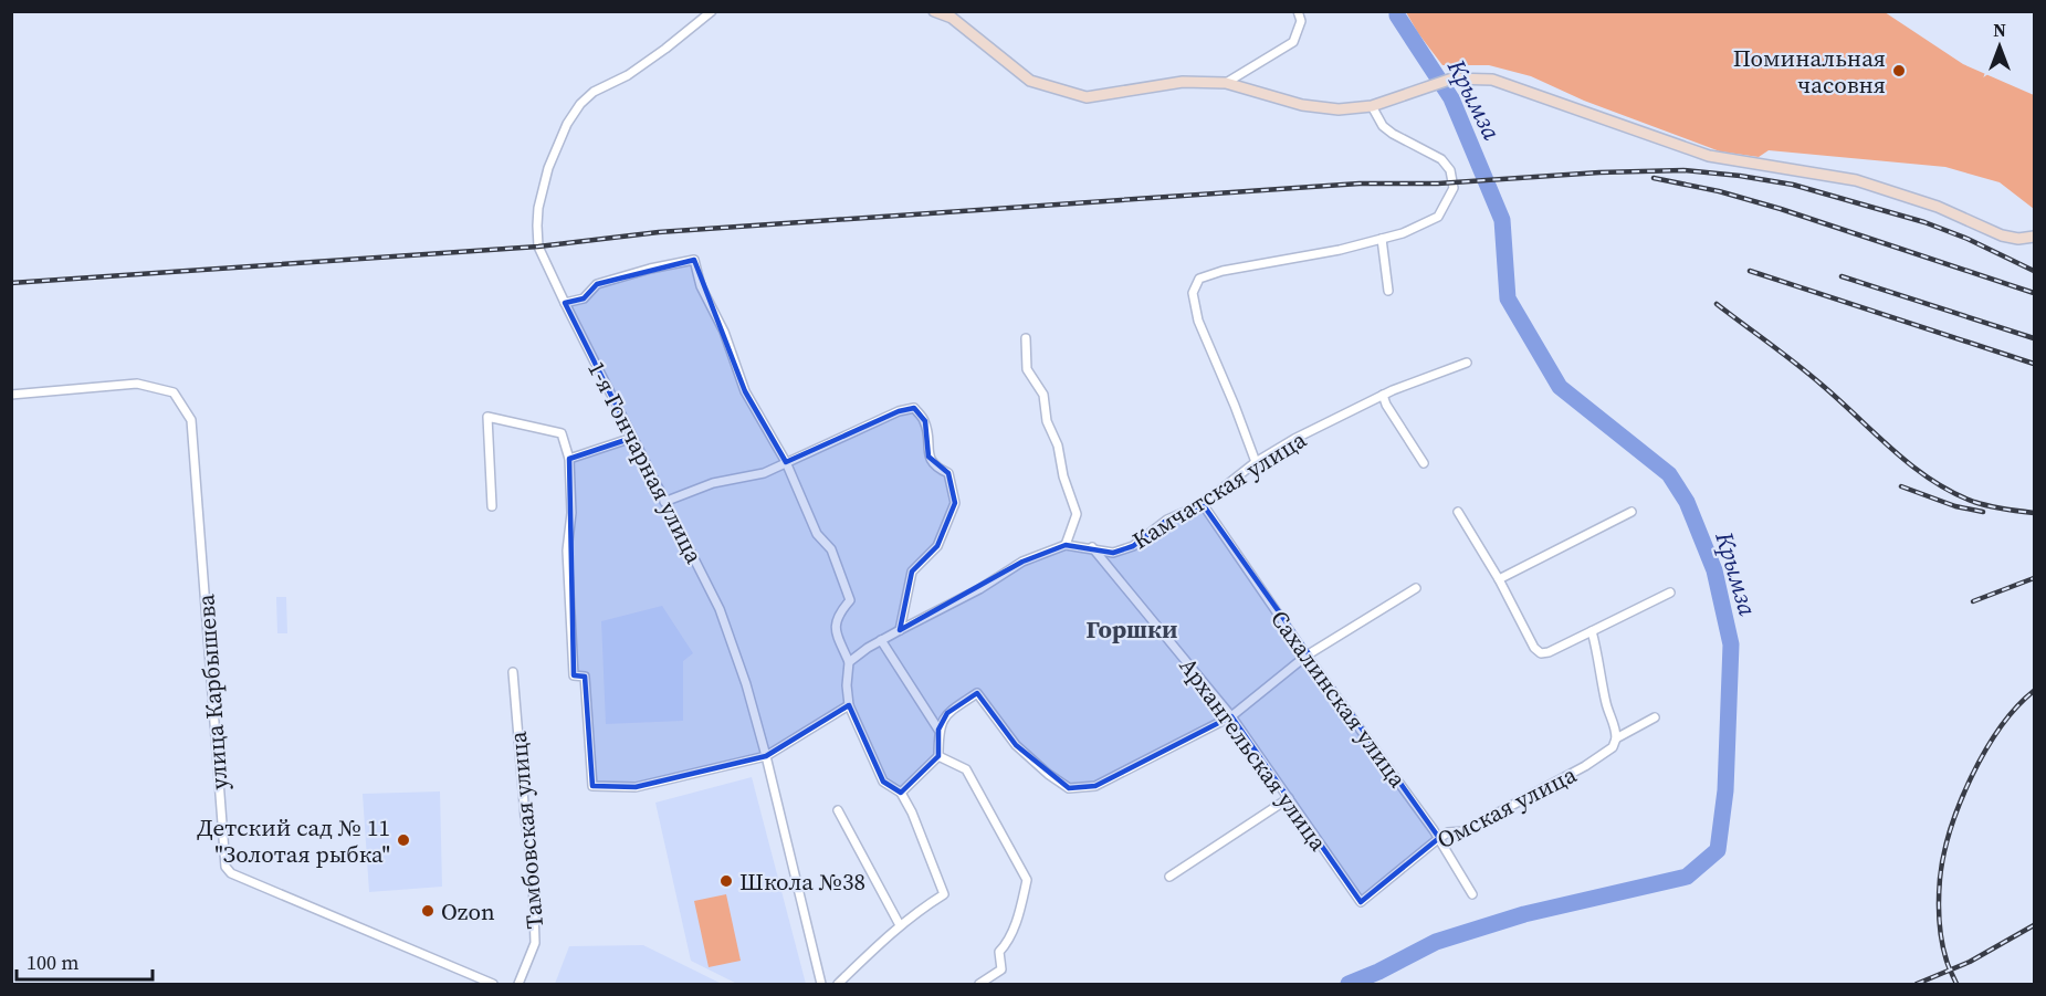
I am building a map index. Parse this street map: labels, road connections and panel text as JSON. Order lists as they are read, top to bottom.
{
  "streets": {
    "street": [
      "1-я Гончарная улица",
      "Камчатская улица",
      "улица Карбышева",
      "Сахалинская улица",
      "Архангельская улица",
      "Омская улица",
      "Тамбовская улица"
    ]
  },
  "crossings": [
    ["Камчатская улица", "Сахалинская улица"],
    ["Камчатская улица", "Архангельская улица"],
    ["Сахалинская улица", "Омская улица"],
    ["Архангельская улица", "Омская улица"]
  ],
  "districts": ["Горшки"],
  "water": ["Крымза"],
  "places": [
    "Поминальная часовня",
    "Детский сад № 11 \"Золотая рыбка\"",
    "Школа №38",
    "Ozon"
  ],
  "scale_bar": "100 m",
  "north": "top"
}
